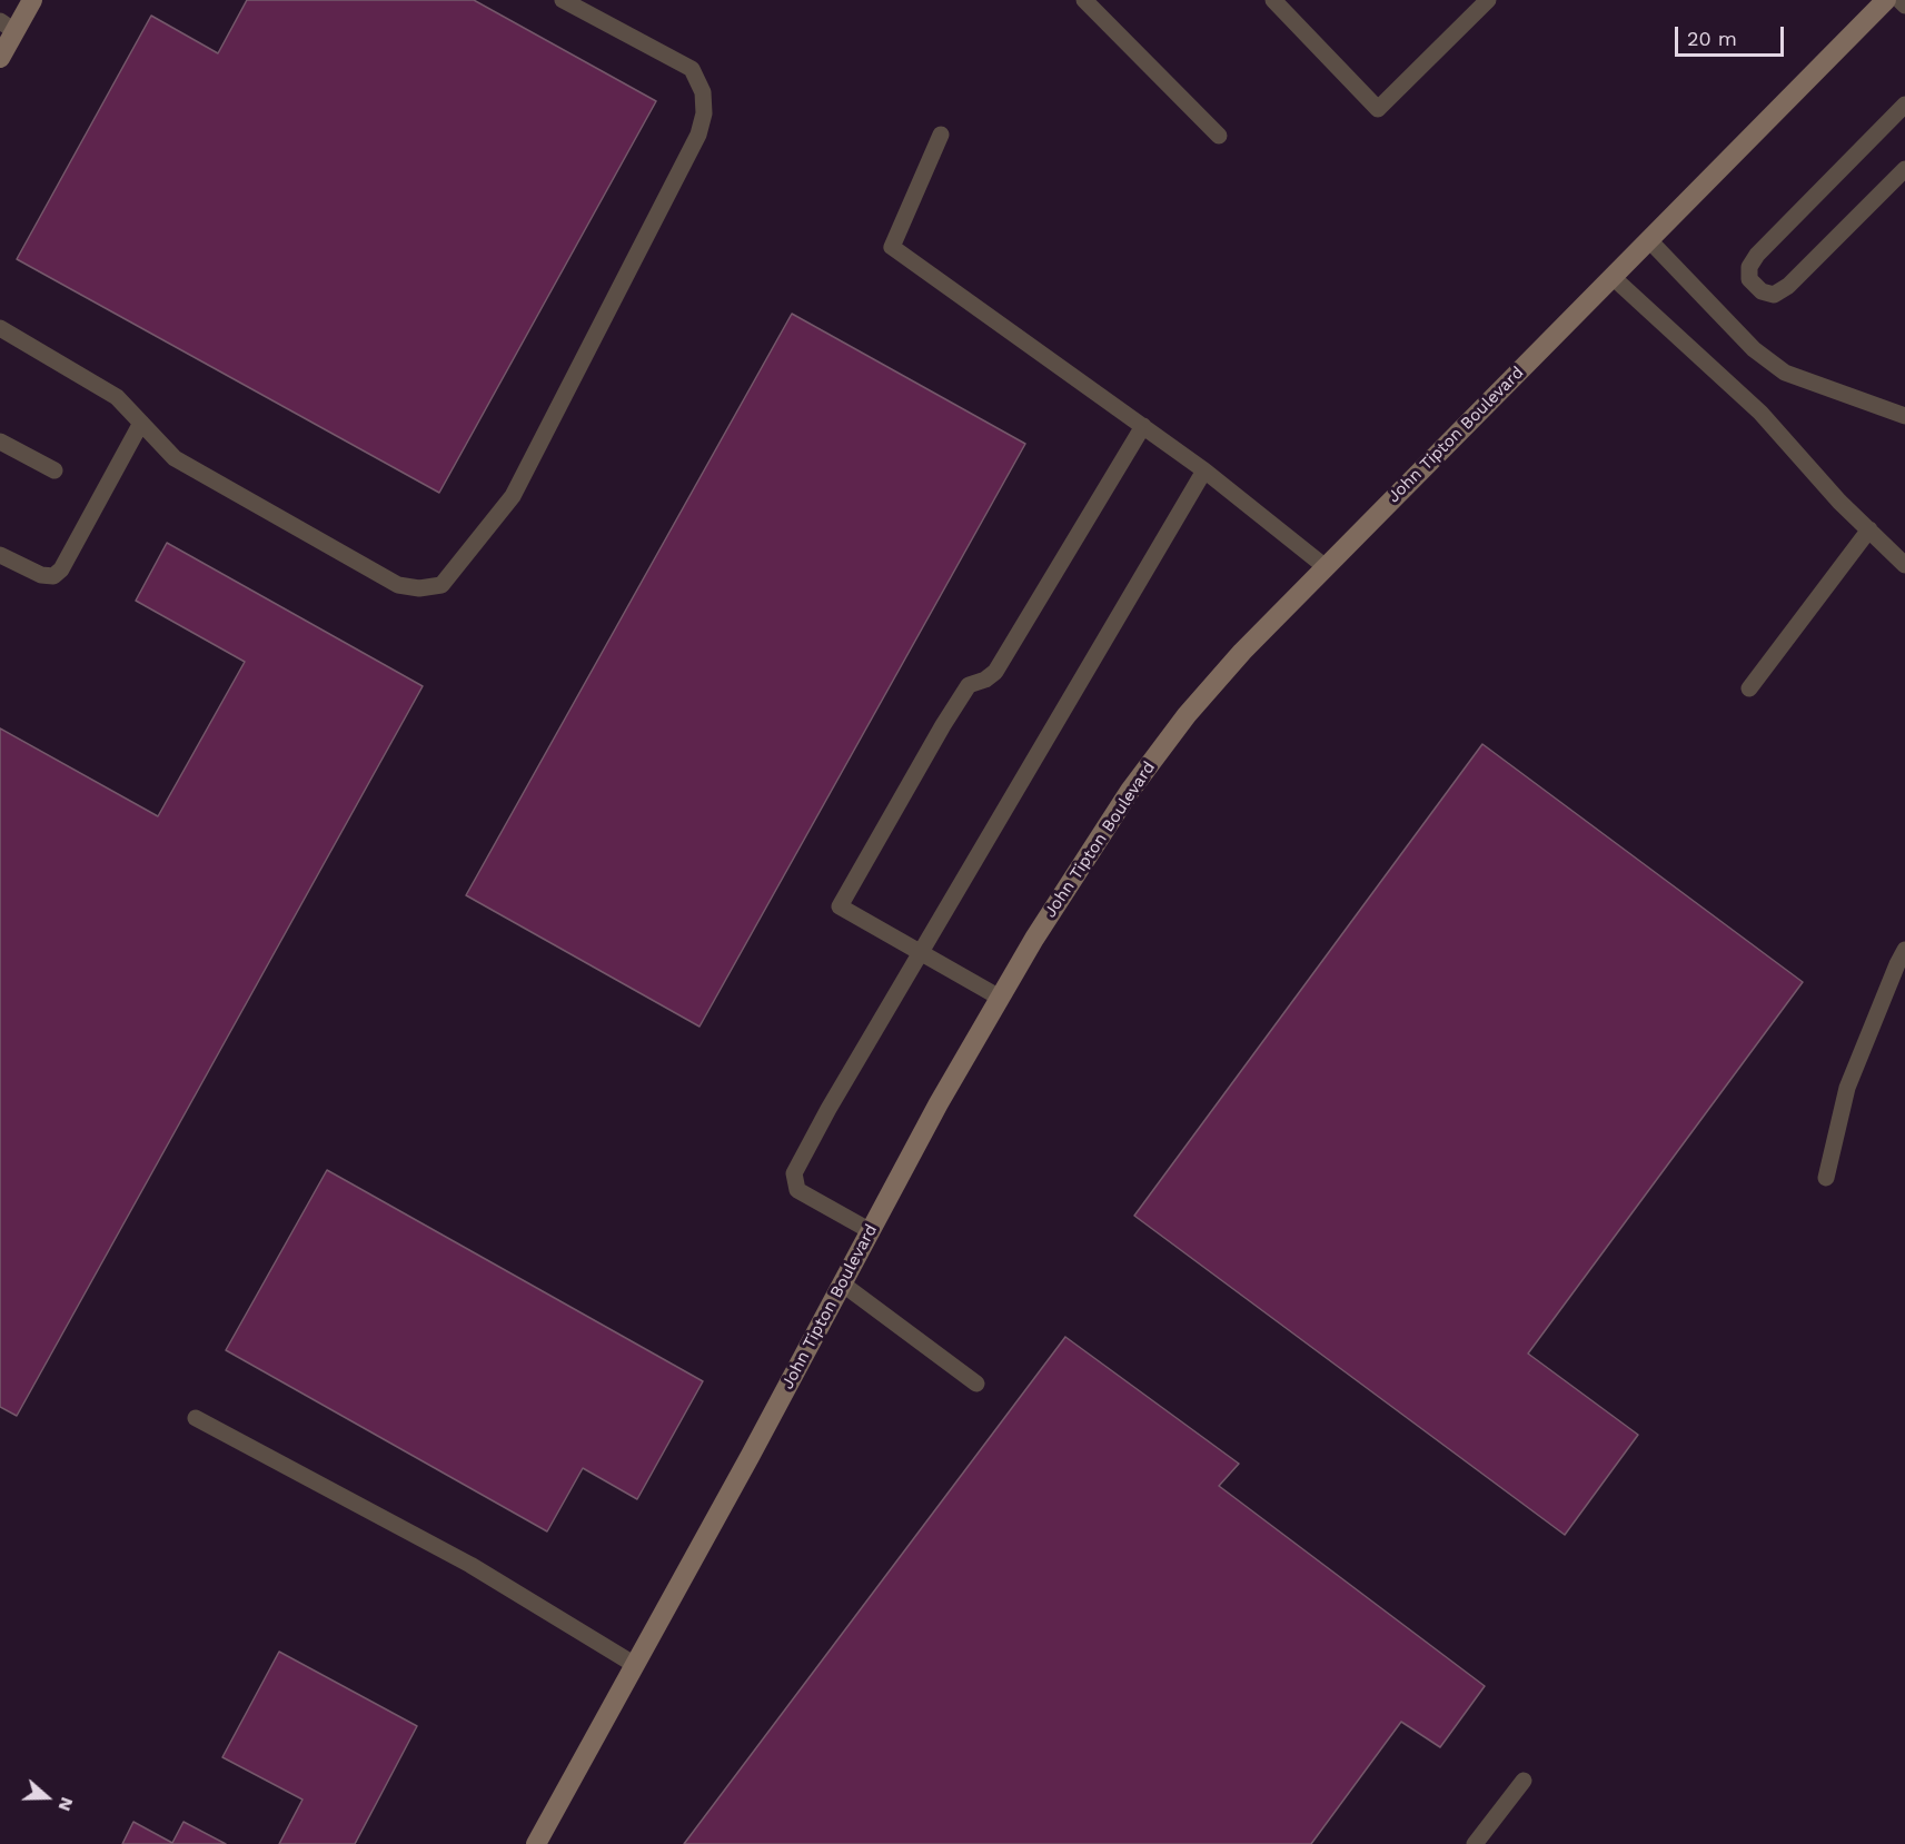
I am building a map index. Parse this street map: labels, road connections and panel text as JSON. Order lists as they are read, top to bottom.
{
  "streets": {
    "street": ["John Tipton Boulevard"]
  },
  "scale_bar": "20 m",
  "north": "right"
}
